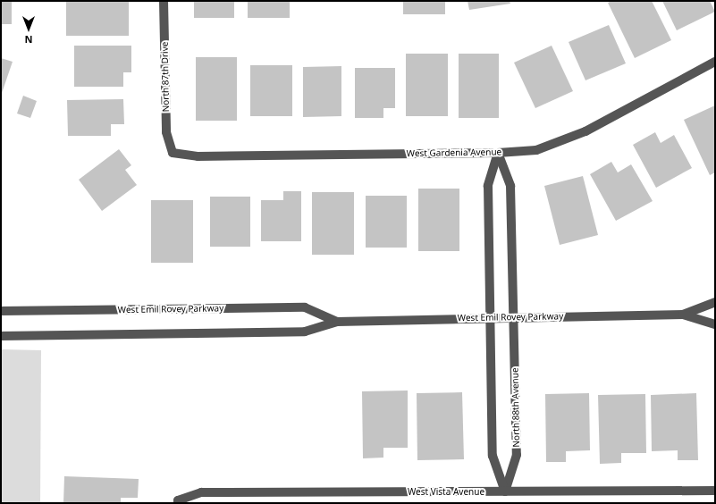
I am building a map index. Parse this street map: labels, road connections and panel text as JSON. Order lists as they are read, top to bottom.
{
  "streets": {
    "street": [
      "North 87th Drive",
      "West Gardenia Avenue",
      "West Emil Rovey Parkway",
      "North 88th Avenue",
      "West Vista Avenue"
    ]
  },
  "crossings": [
    ["North 87th Drive", "West Gardenia Avenue"],
    ["West Gardenia Avenue", "North 88th Avenue"],
    ["West Emil Rovey Parkway", "North 88th Avenue"],
    ["North 88th Avenue", "West Vista Avenue"]
  ],
  "north": "bottom"
}
